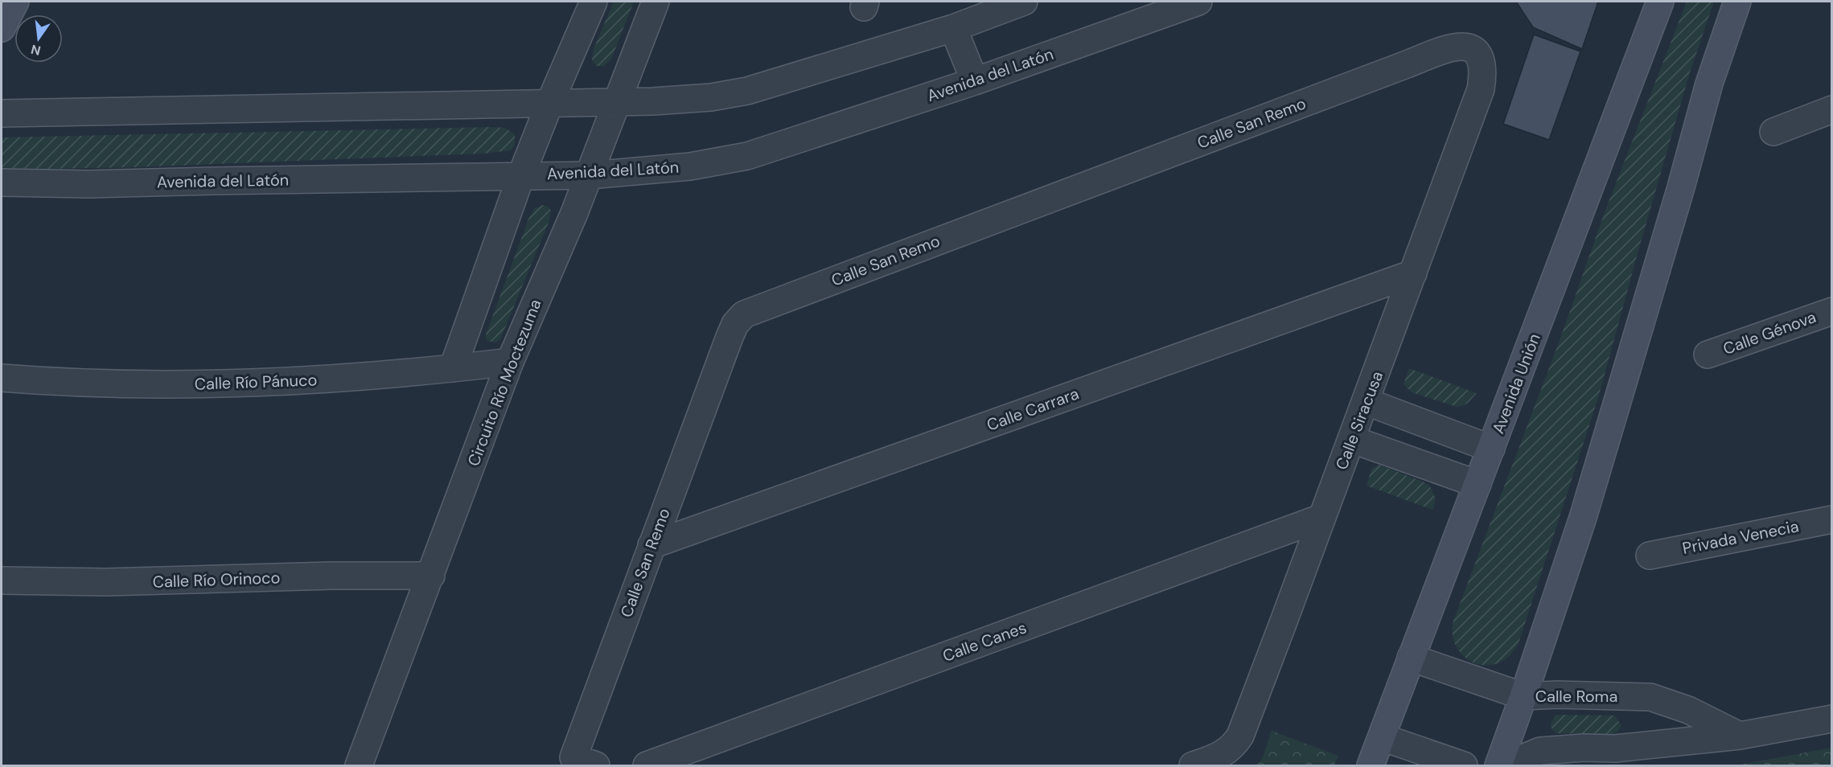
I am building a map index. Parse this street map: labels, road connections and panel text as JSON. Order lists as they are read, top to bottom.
{
  "streets": {
    "street": [
      "Avenida del Latón",
      "Calle San Remo",
      "Calle Génova",
      "Calle Río Pánuco",
      "Circuito Río Moctezuma",
      "Avenida Unión",
      "Calle Carrara",
      "Calle Siracusa",
      "Privada Venecia",
      "Calle Río Orinoco",
      "Calle Canes",
      "Calle Roma"
    ]
  },
  "crossings": [
    ["Avenida del Latón", "Circuito Río Moctezuma"],
    ["Calle San Remo", "Calle Carrara"],
    ["Calle San Remo", "Calle Siracusa"],
    ["Calle Río Pánuco", "Circuito Río Moctezuma"],
    ["Circuito Río Moctezuma", "Calle Río Orinoco"],
    ["Avenida Unión", "Calle Roma"],
    ["Calle Carrara", "Calle Siracusa"],
    ["Calle Siracusa", "Calle Canes"]
  ],
  "north": "bottom"
}
